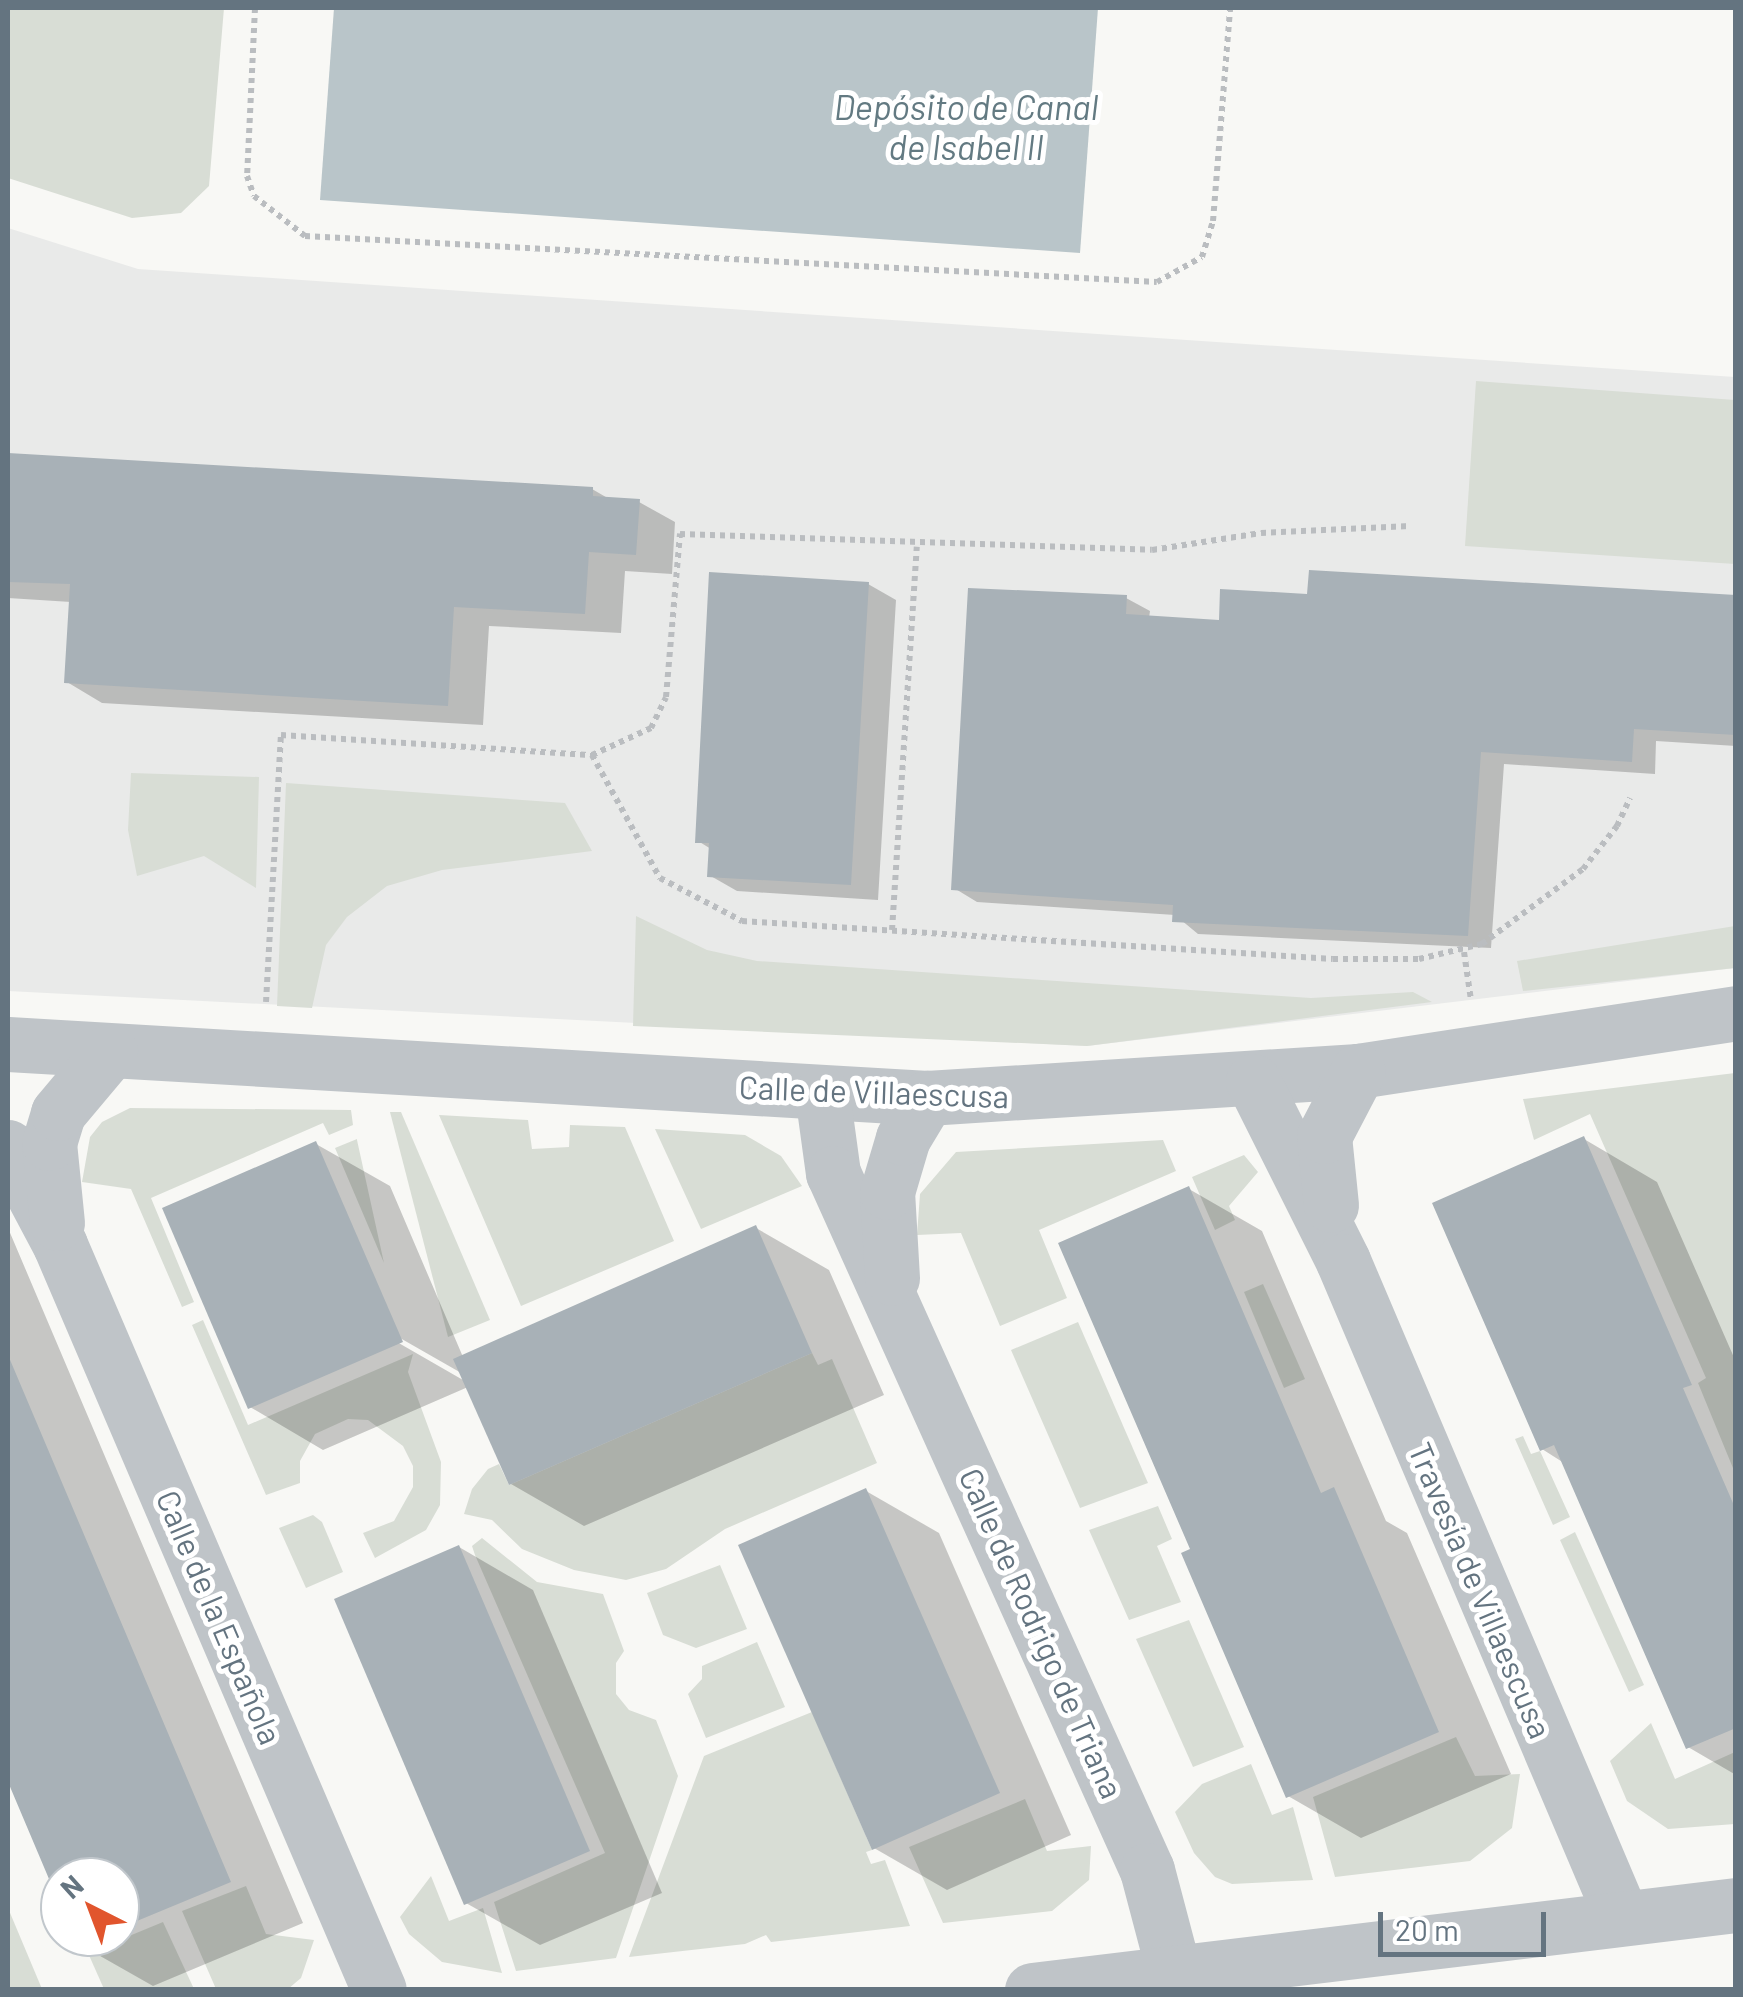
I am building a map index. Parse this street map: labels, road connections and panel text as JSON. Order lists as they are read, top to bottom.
{
  "streets": {
    "street": [
      "Calle de Villaescusa",
      "Travesía de Villaescusa",
      "Calle de la Española",
      "Calle de Rodrigo de Triana"
    ]
  },
  "crossings": [
    ["Calle de Villaescusa", "Travesía de Villaescusa"],
    ["Calle de Villaescusa", "Calle de la Española"],
    ["Calle de Villaescusa", "Calle de Rodrigo de Triana"]
  ],
  "water": ["Depósito de Canal de Isabel II"],
  "scale_bar": "20 m",
  "north": "top left"
}
